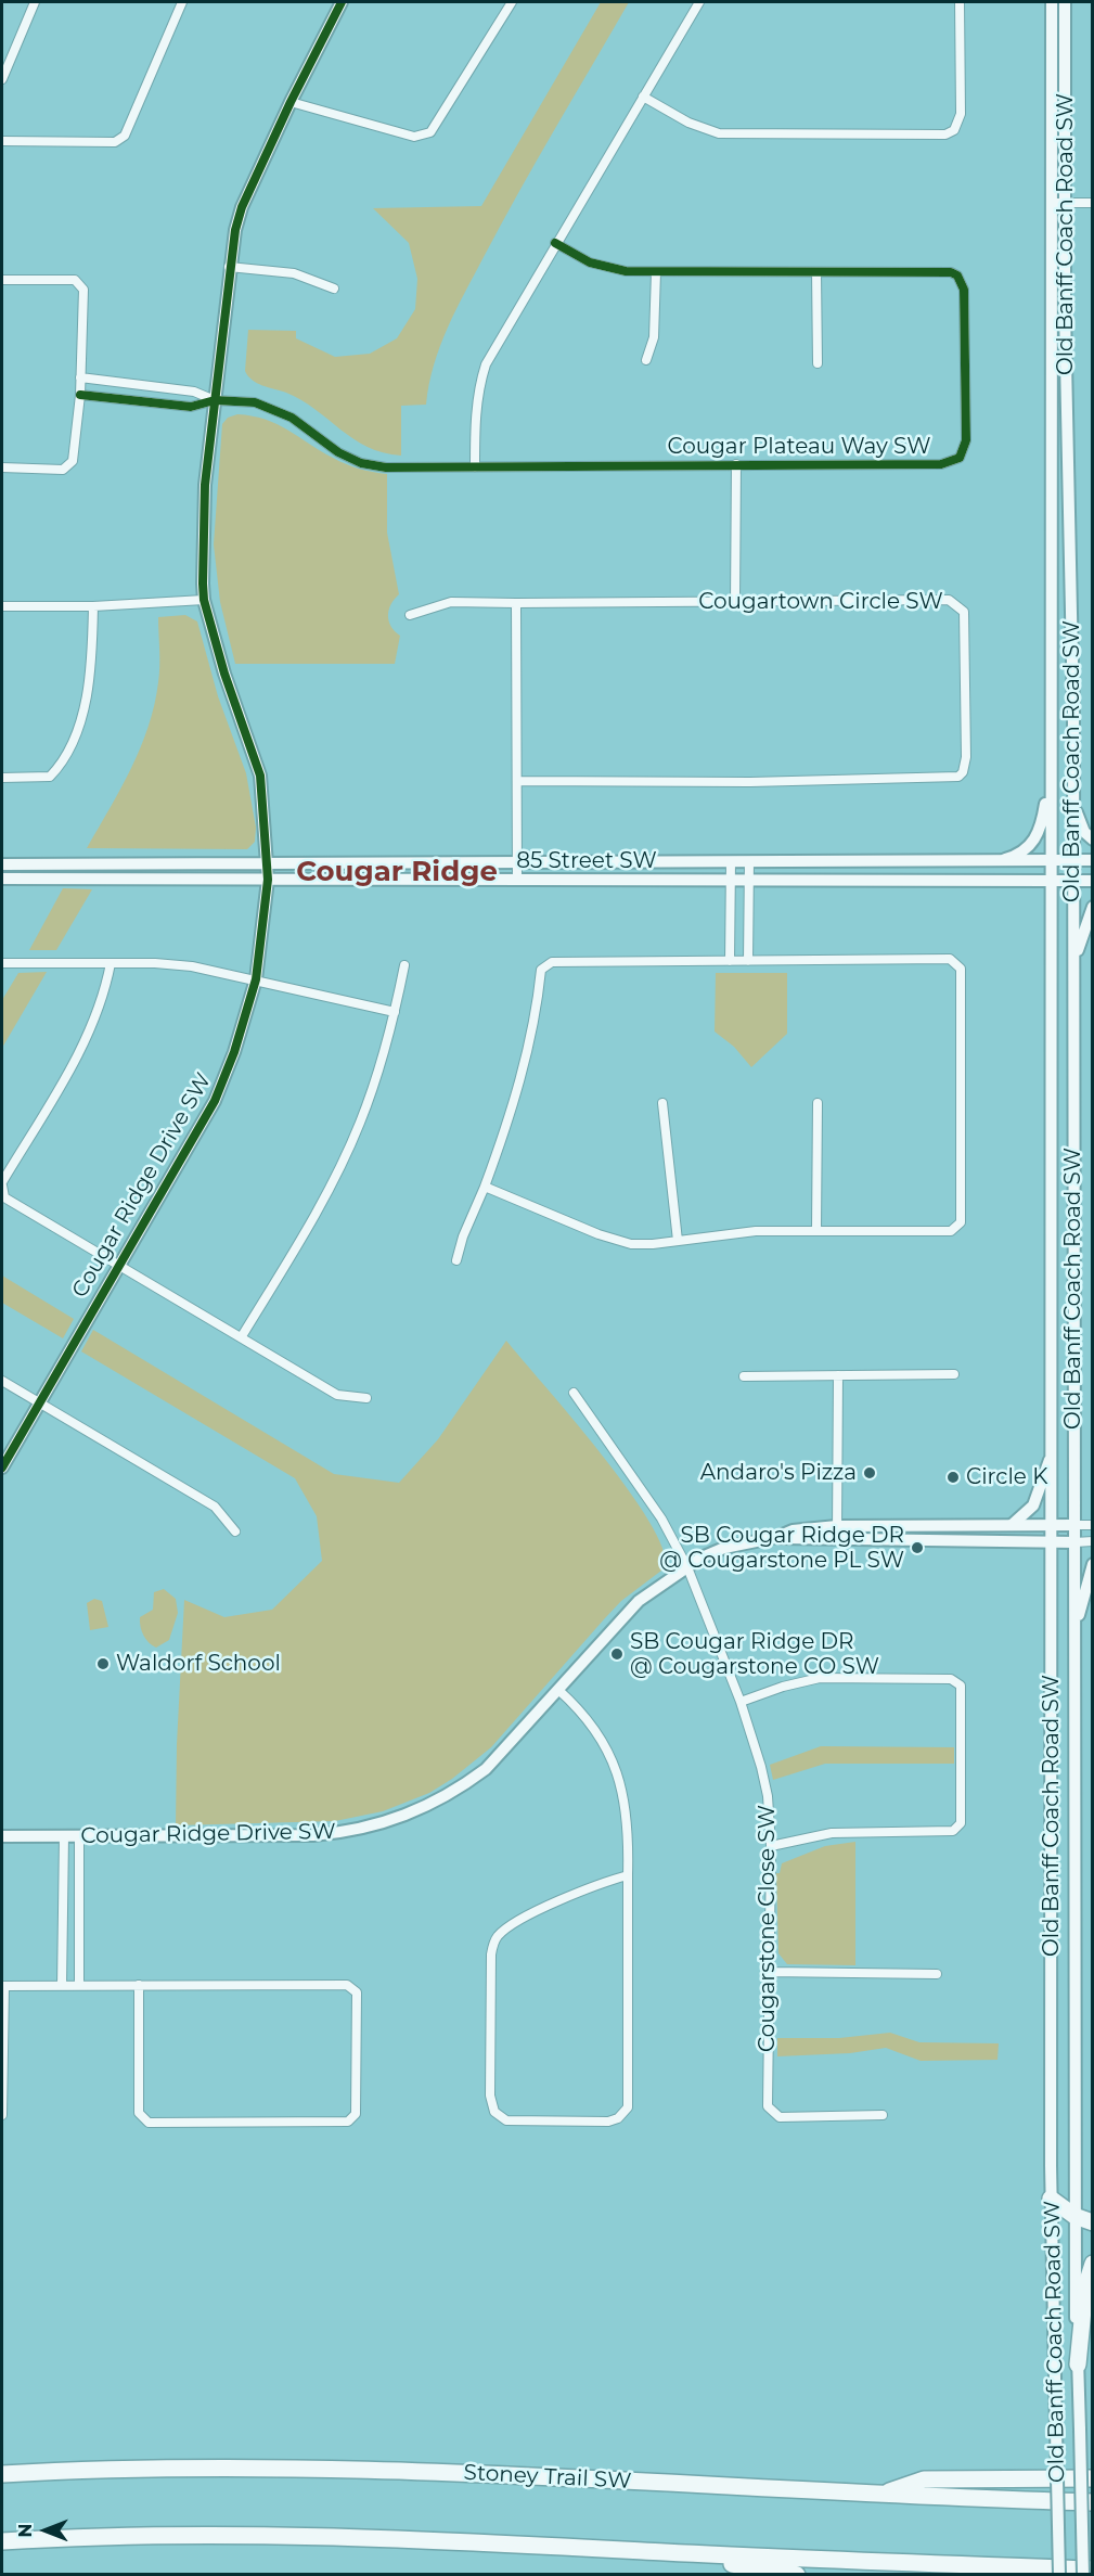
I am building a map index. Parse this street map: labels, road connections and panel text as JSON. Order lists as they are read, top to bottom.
{
  "streets": {
    "highway": ["Stoney Trail SW"],
    "main road": ["Old Banff Coach Road SW", "85 Street SW", "Cougar Ridge Drive SW"],
    "street": ["Cougar Plateau Way SW", "Cougartown Circle SW", "Cougarstone Close SW"]
  },
  "crossings": [
    ["Old Banff Coach Road SW", "85 Street SW"],
    ["Old Banff Coach Road SW", "Cougar Ridge Drive SW"],
    ["Cougar Plateau Way SW", "Cougar Ridge Drive SW"],
    ["85 Street SW", "Cougar Ridge Drive SW"],
    ["Cougar Ridge Drive SW", "Cougarstone Close SW"]
  ],
  "districts": ["Cougar Ridge"],
  "places": [
    "Andaro's Pizza",
    "Circle K",
    "SB Cougar Ridge DR @ Cougarstone PL SW",
    "SB Cougar Ridge DR @ Cougarstone CO SW",
    "Waldorf School"
  ],
  "north": "left"
}
